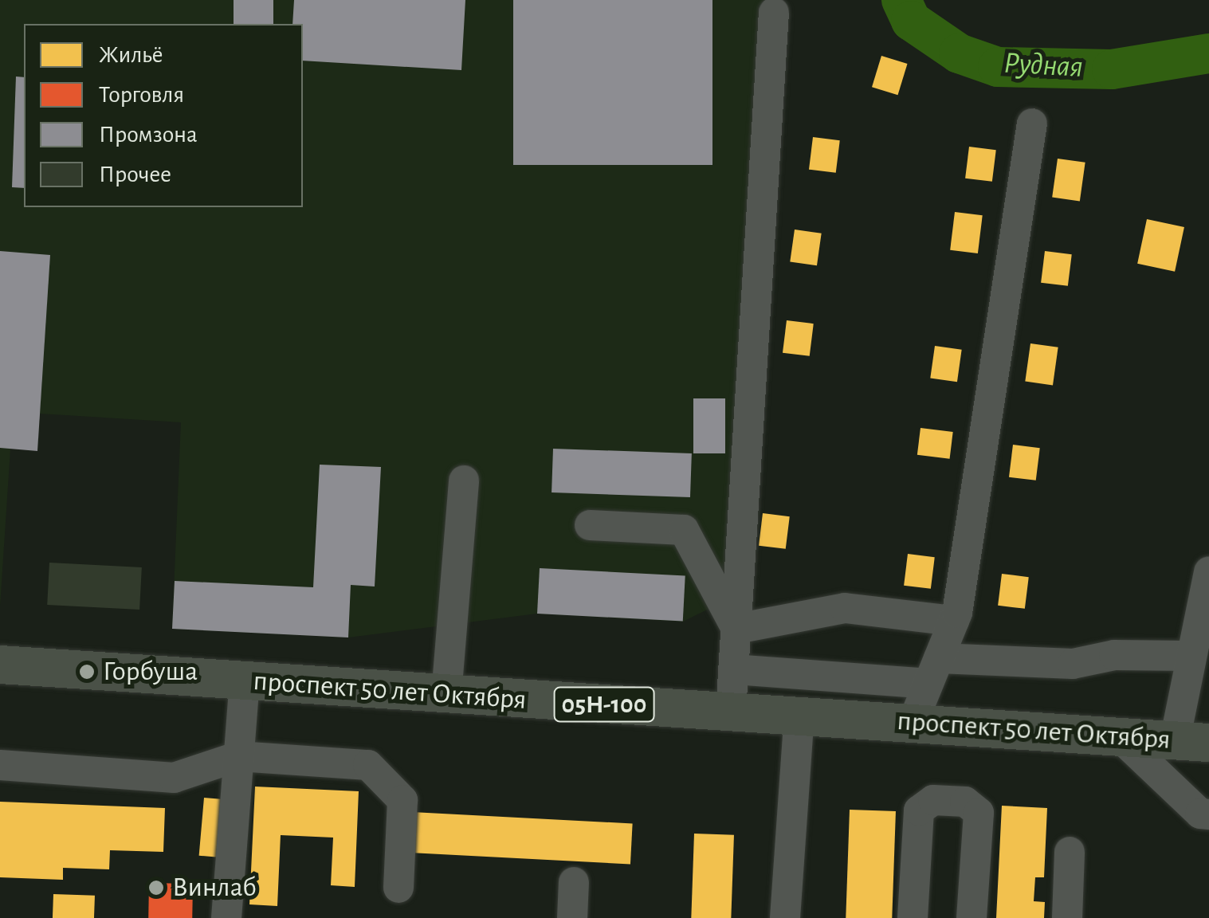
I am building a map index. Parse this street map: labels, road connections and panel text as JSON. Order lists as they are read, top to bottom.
{
  "streets": {
    "main road": ["проспект 50 лет Октября", "05Н-100"]
  },
  "water": ["Рудная"],
  "places": ["Горбуша", "Винлаб"],
  "legend": [
    "Жильё",
    "Торговля",
    "Промзона",
    "Прочее"
  ]
}
